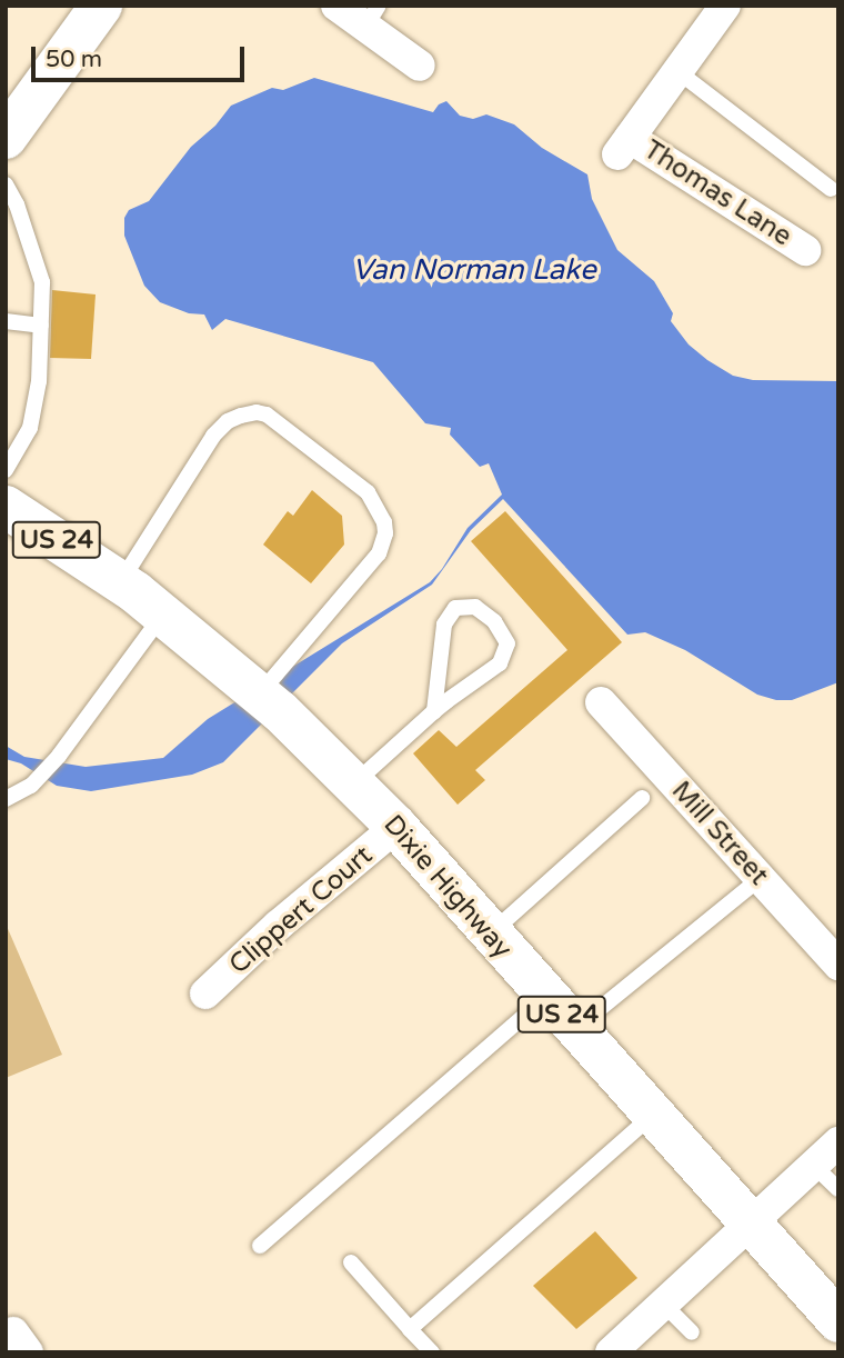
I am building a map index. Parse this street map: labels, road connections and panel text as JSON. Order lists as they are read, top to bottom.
{
  "streets": {
    "main road": ["US 24", "Dixie Highway"],
    "street": ["Thomas Lane", "Mill Street", "Clippert Court"]
  },
  "crossings": [
    ["Dixie Highway", "Clippert Court"]
  ],
  "water": ["Van Norman Lake"],
  "scale_bar": "50 m"
}
